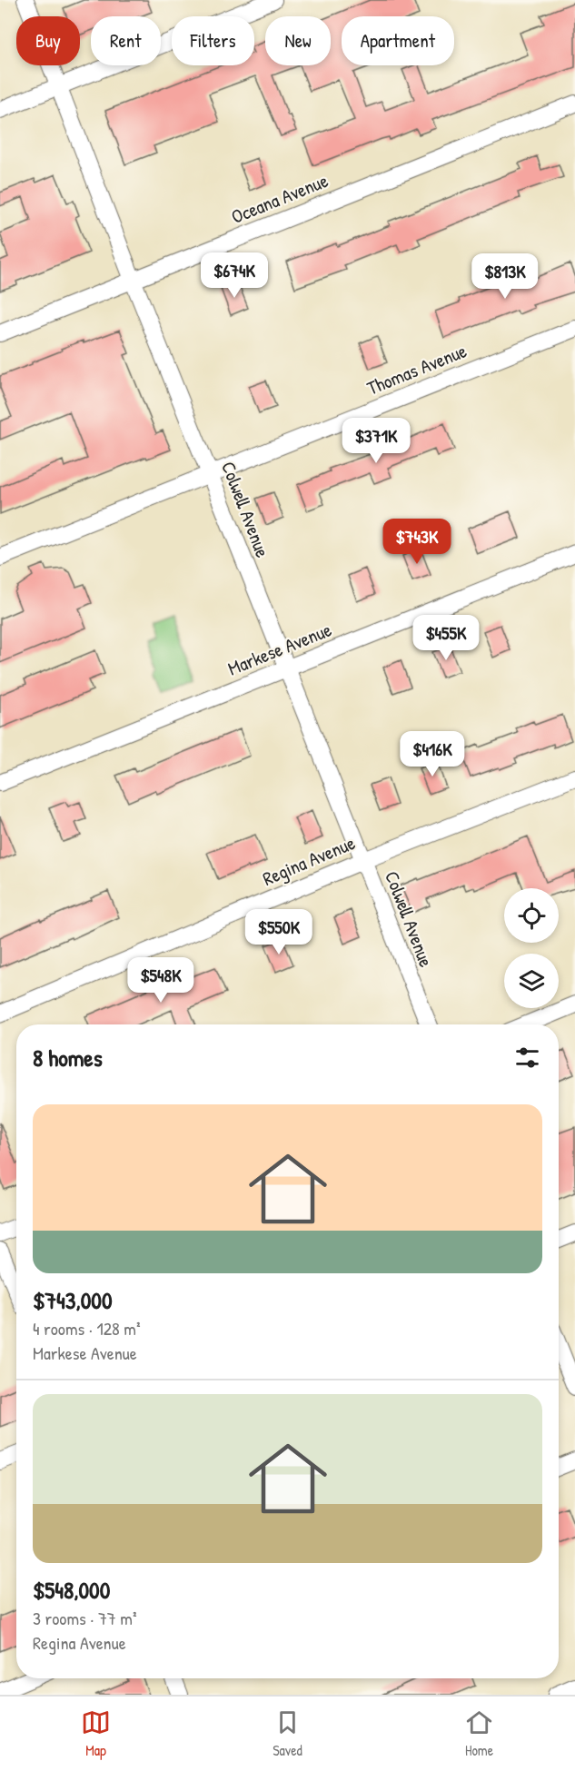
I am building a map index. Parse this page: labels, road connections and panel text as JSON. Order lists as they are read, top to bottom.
{
  "streets": {
    "street": [
      "Oceana Avenue",
      "Thomas Avenue",
      "Colwell Avenue",
      "Markese Avenue",
      "Regina Avenue"
    ]
  },
  "crossings": [
    ["Oceana Avenue", "Colwell Avenue"],
    ["Thomas Avenue", "Colwell Avenue"],
    ["Colwell Avenue", "Markese Avenue"],
    ["Colwell Avenue", "Regina Avenue"]
  ],
  "page": {
    "chip": [
      "Buy",
      "Rent",
      "Filters",
      "New",
      "Apartment"
    ],
    "price": [
      "$674K",
      "$813K",
      "$371K",
      "$743K",
      "$455K",
      "$416K",
      "$550K",
      "$548K"
    ],
    "heading": "8 homes",
    "list": [
      {
        "name": "$743,000",
        "note": "4 rooms · 128 m² · Markese Avenue"
      },
      {
        "name": "$548,000",
        "note": "3 rooms · 77 m² · Regina Avenue"
      }
    ],
    "tabs": ["Map", "Saved", "Home"]
  }
}
